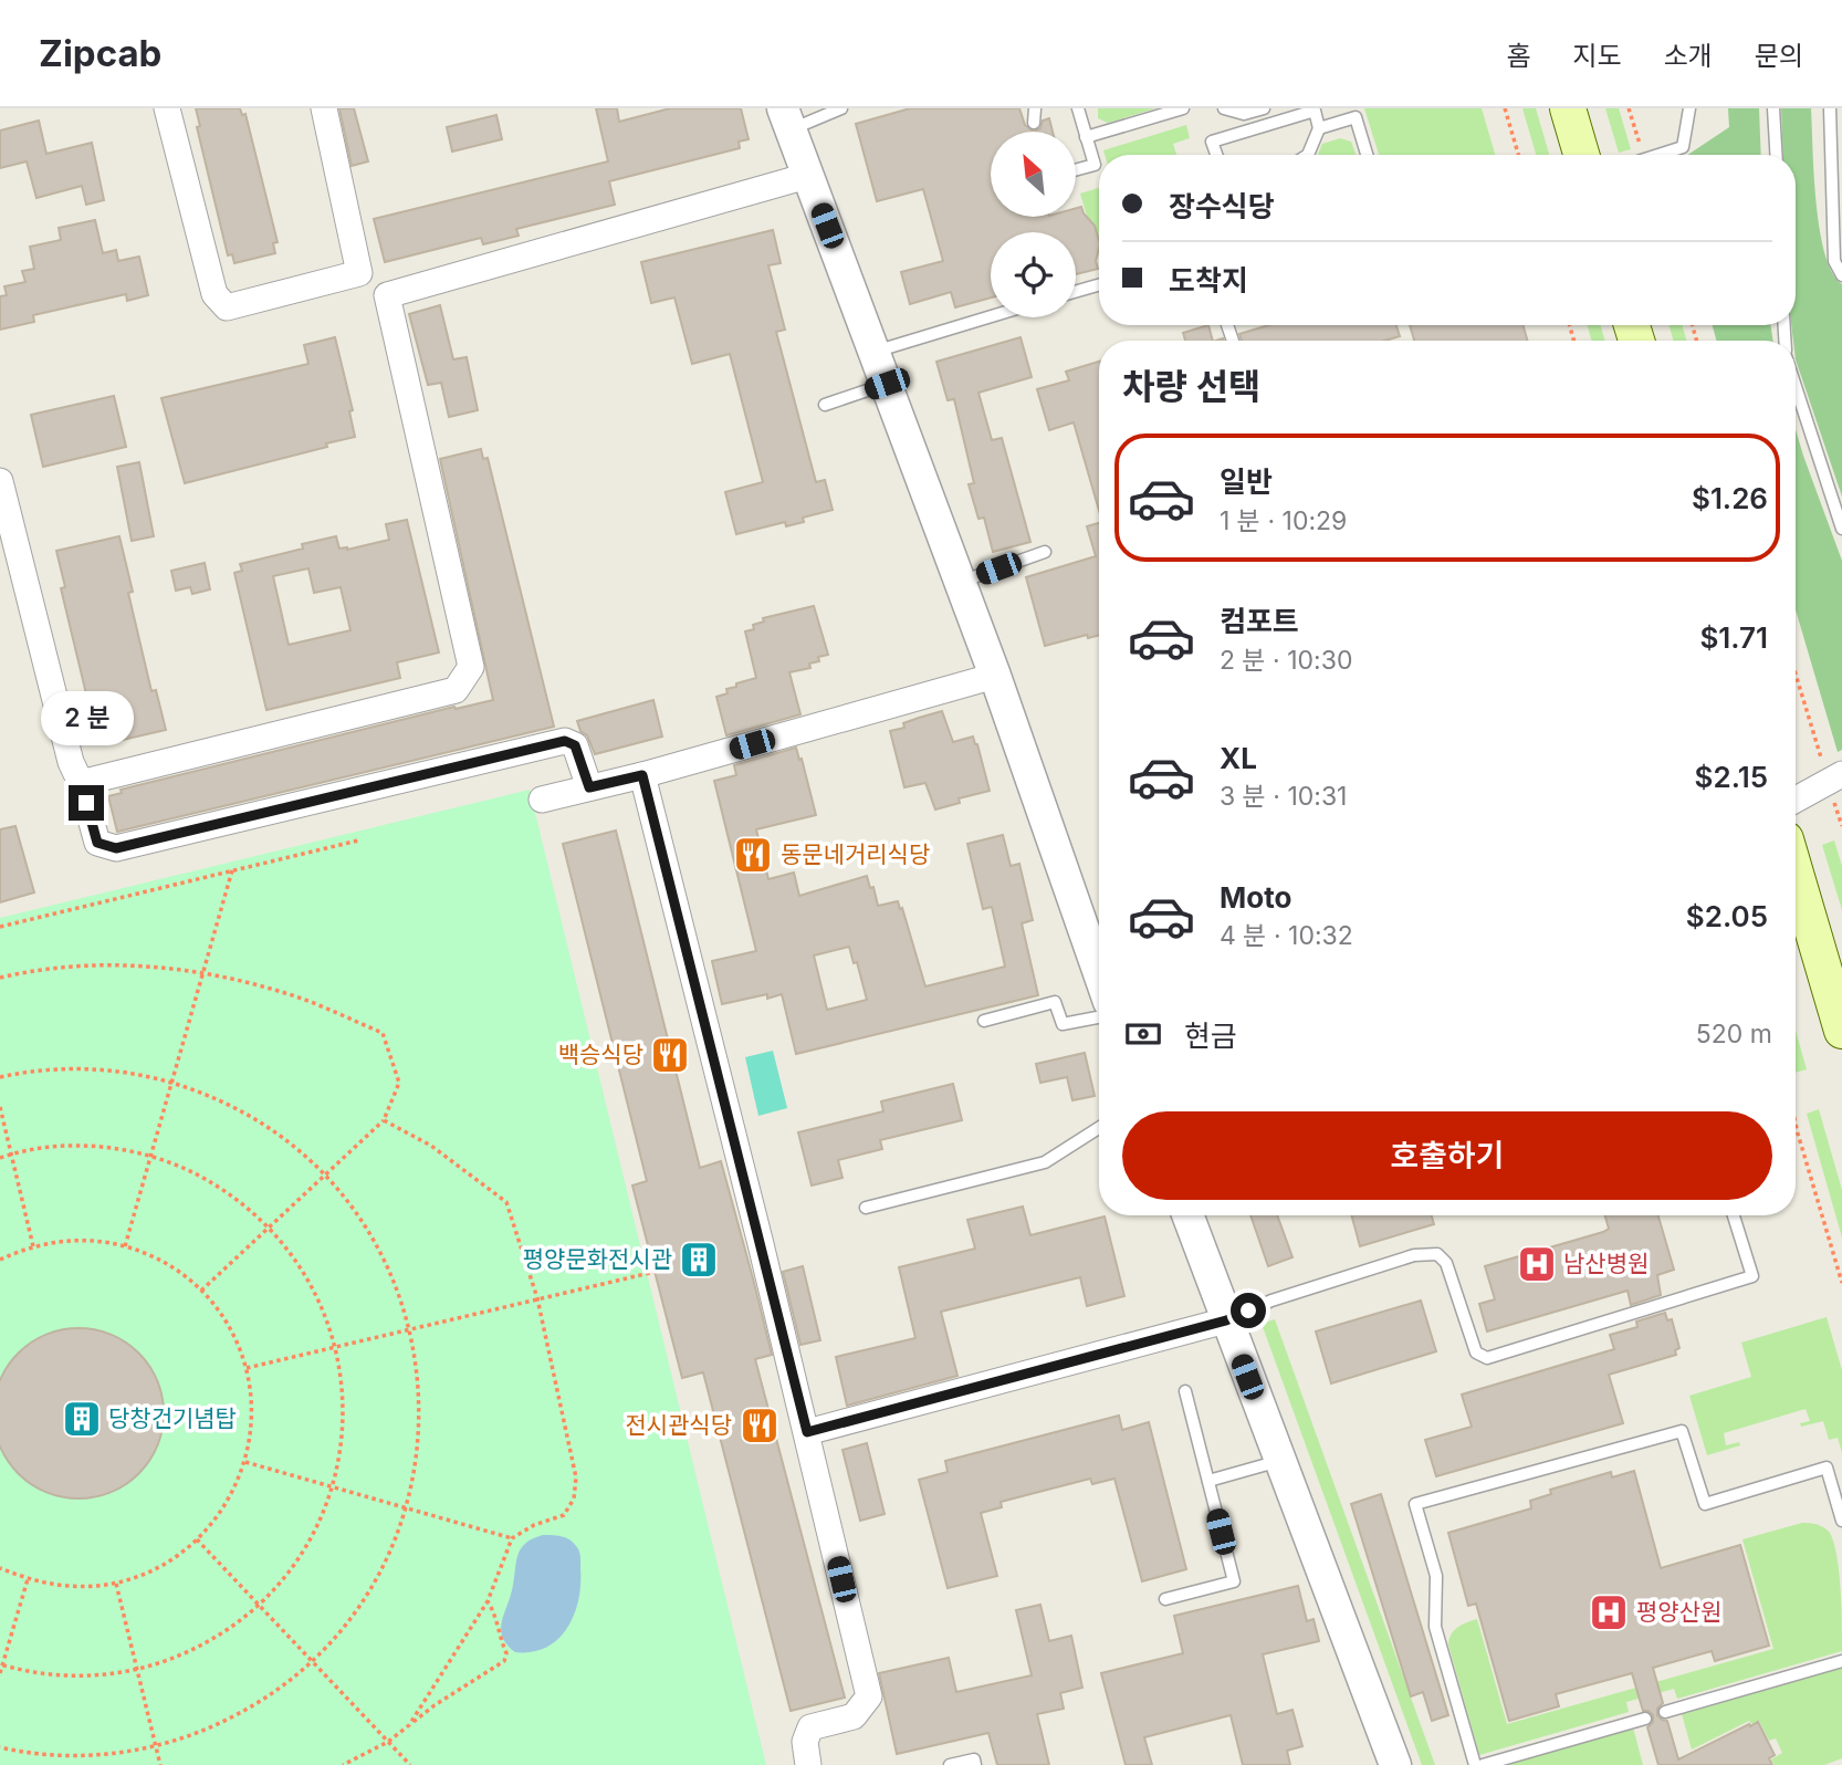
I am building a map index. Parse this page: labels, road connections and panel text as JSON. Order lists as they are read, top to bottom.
{
  "places": {
    "restaurant": ["동문네거리식당", "백승식당", "전시관식당"],
    "building": ["평양문화전시관", "당창건기념탑"],
    "hospital": ["남산병원", "평양산원"]
  },
  "north": "top left",
  "page": {
    "header": "Zipcab",
    "nav": [
      "홈",
      "지도",
      "소개",
      "문의"
    ],
    "banner": ["장수식당", "도착지"],
    "heading": "차량 선택",
    "list": [
      {
        "name": "일반",
        "note": "1 분 · 10:29",
        "value": "$1.26"
      },
      {
        "name": "컴포트",
        "note": "2 분 · 10:30",
        "value": "$1.71"
      },
      {
        "name": "XL",
        "note": "3 분 · 10:31",
        "value": "$2.15"
      },
      {
        "name": "Moto",
        "note": "4 분 · 10:32",
        "value": "$2.05"
      }
    ],
    "bubble": "2 분",
    "pay": ["현금", "520 m"],
    "buttons": "호출하기"
  }
}
